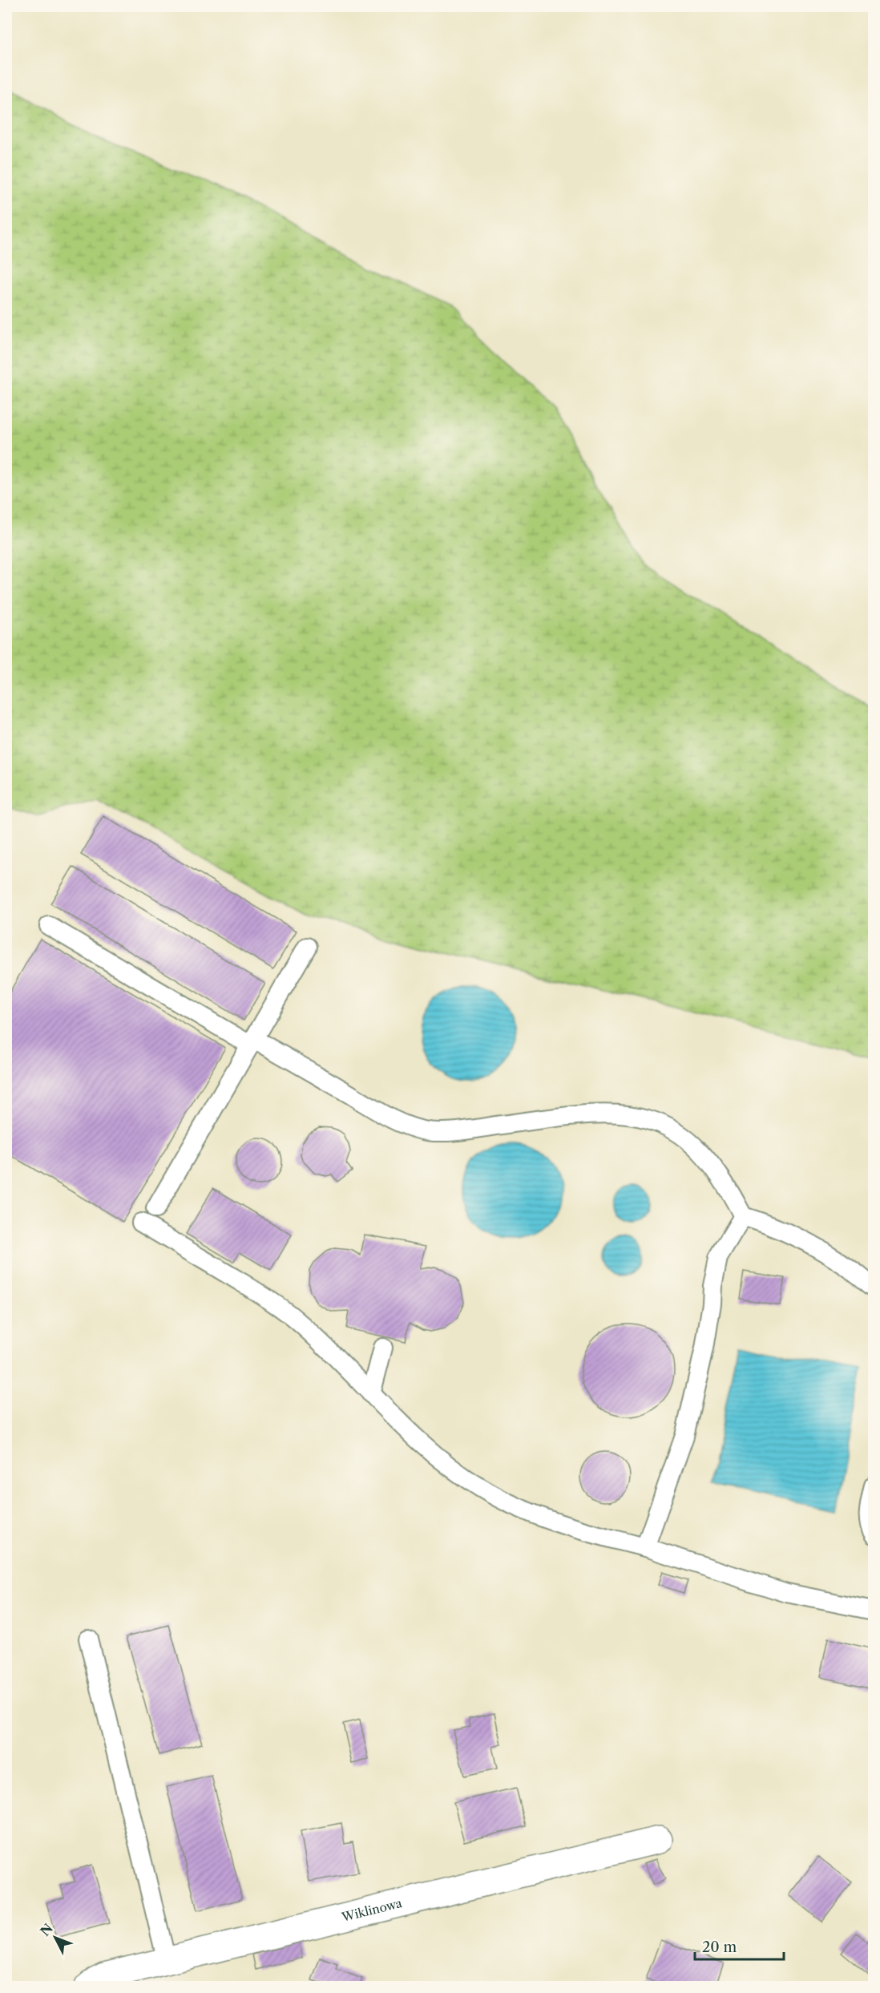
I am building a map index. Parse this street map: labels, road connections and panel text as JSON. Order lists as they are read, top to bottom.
{
  "streets": {
    "street": ["Wiklinowa"]
  },
  "scale_bar": "20 m",
  "north": "top left"
}
